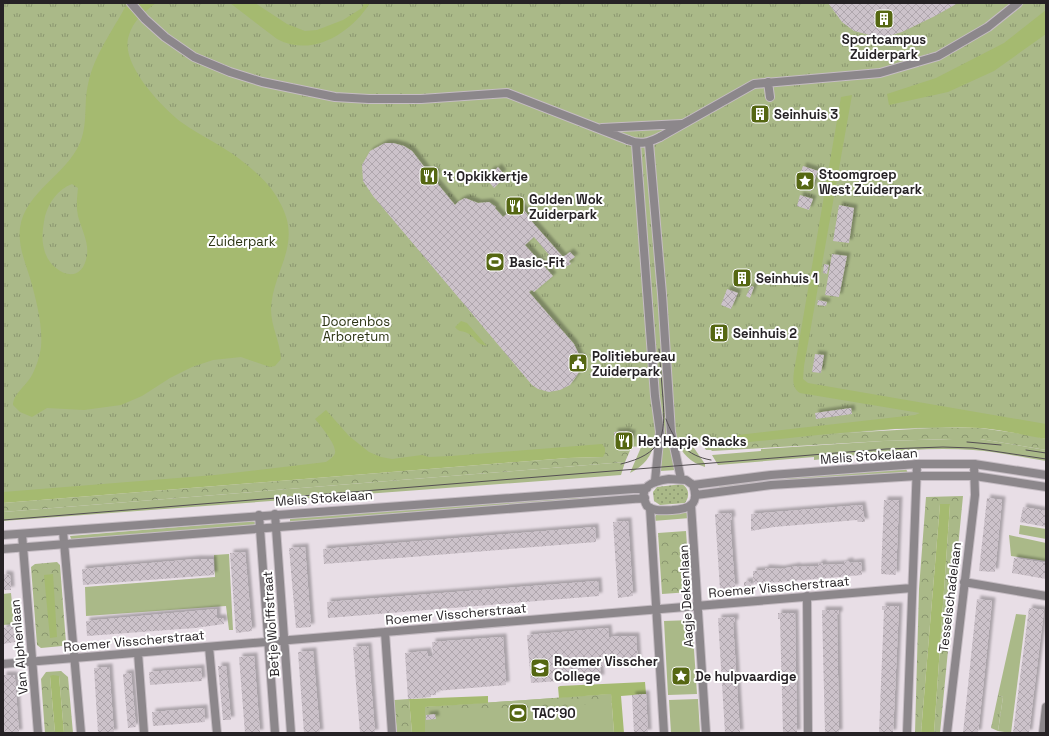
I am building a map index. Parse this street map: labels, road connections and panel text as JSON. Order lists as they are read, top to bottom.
{
  "streets": {
    "street": [
      "Melis Stokelaan",
      "Roemer Visscherstraat",
      "Aagje Dekenlaan",
      "Tesselschadelaan",
      "Betje Wolffstraat",
      "Van Alphenlaan"
    ]
  },
  "crossings": [
    ["Melis Stokelaan", "Aagje Dekenlaan"],
    ["Melis Stokelaan", "Tesselschadelaan"],
    ["Melis Stokelaan", "Betje Wolffstraat"],
    ["Melis Stokelaan", "Van Alphenlaan"],
    ["Roemer Visscherstraat", "Aagje Dekenlaan"],
    ["Roemer Visscherstraat", "Betje Wolffstraat"],
    ["Roemer Visscherstraat", "Van Alphenlaan"]
  ],
  "parks": ["Zuiderpark", "Doorenbos Arboretum"],
  "places": {
    "building": [
      "Sportcampus Zuiderpark",
      "Seinhuis 3",
      "Seinhuis 1",
      "Seinhuis 2"
    ],
    "restaurant": ["'t Opkikkertje", "Golden Wok Zuiderpark", "Het Hapje Snacks"],
    "place": ["Stoomgroep West Zuiderpark", "De hulpvaardige"],
    "sports": ["Basic-Fit", "TAC'90"],
    "public building": ["Politiebureau Zuiderpark"],
    "school or university": ["Roemer Visscher College"]
  }
}
